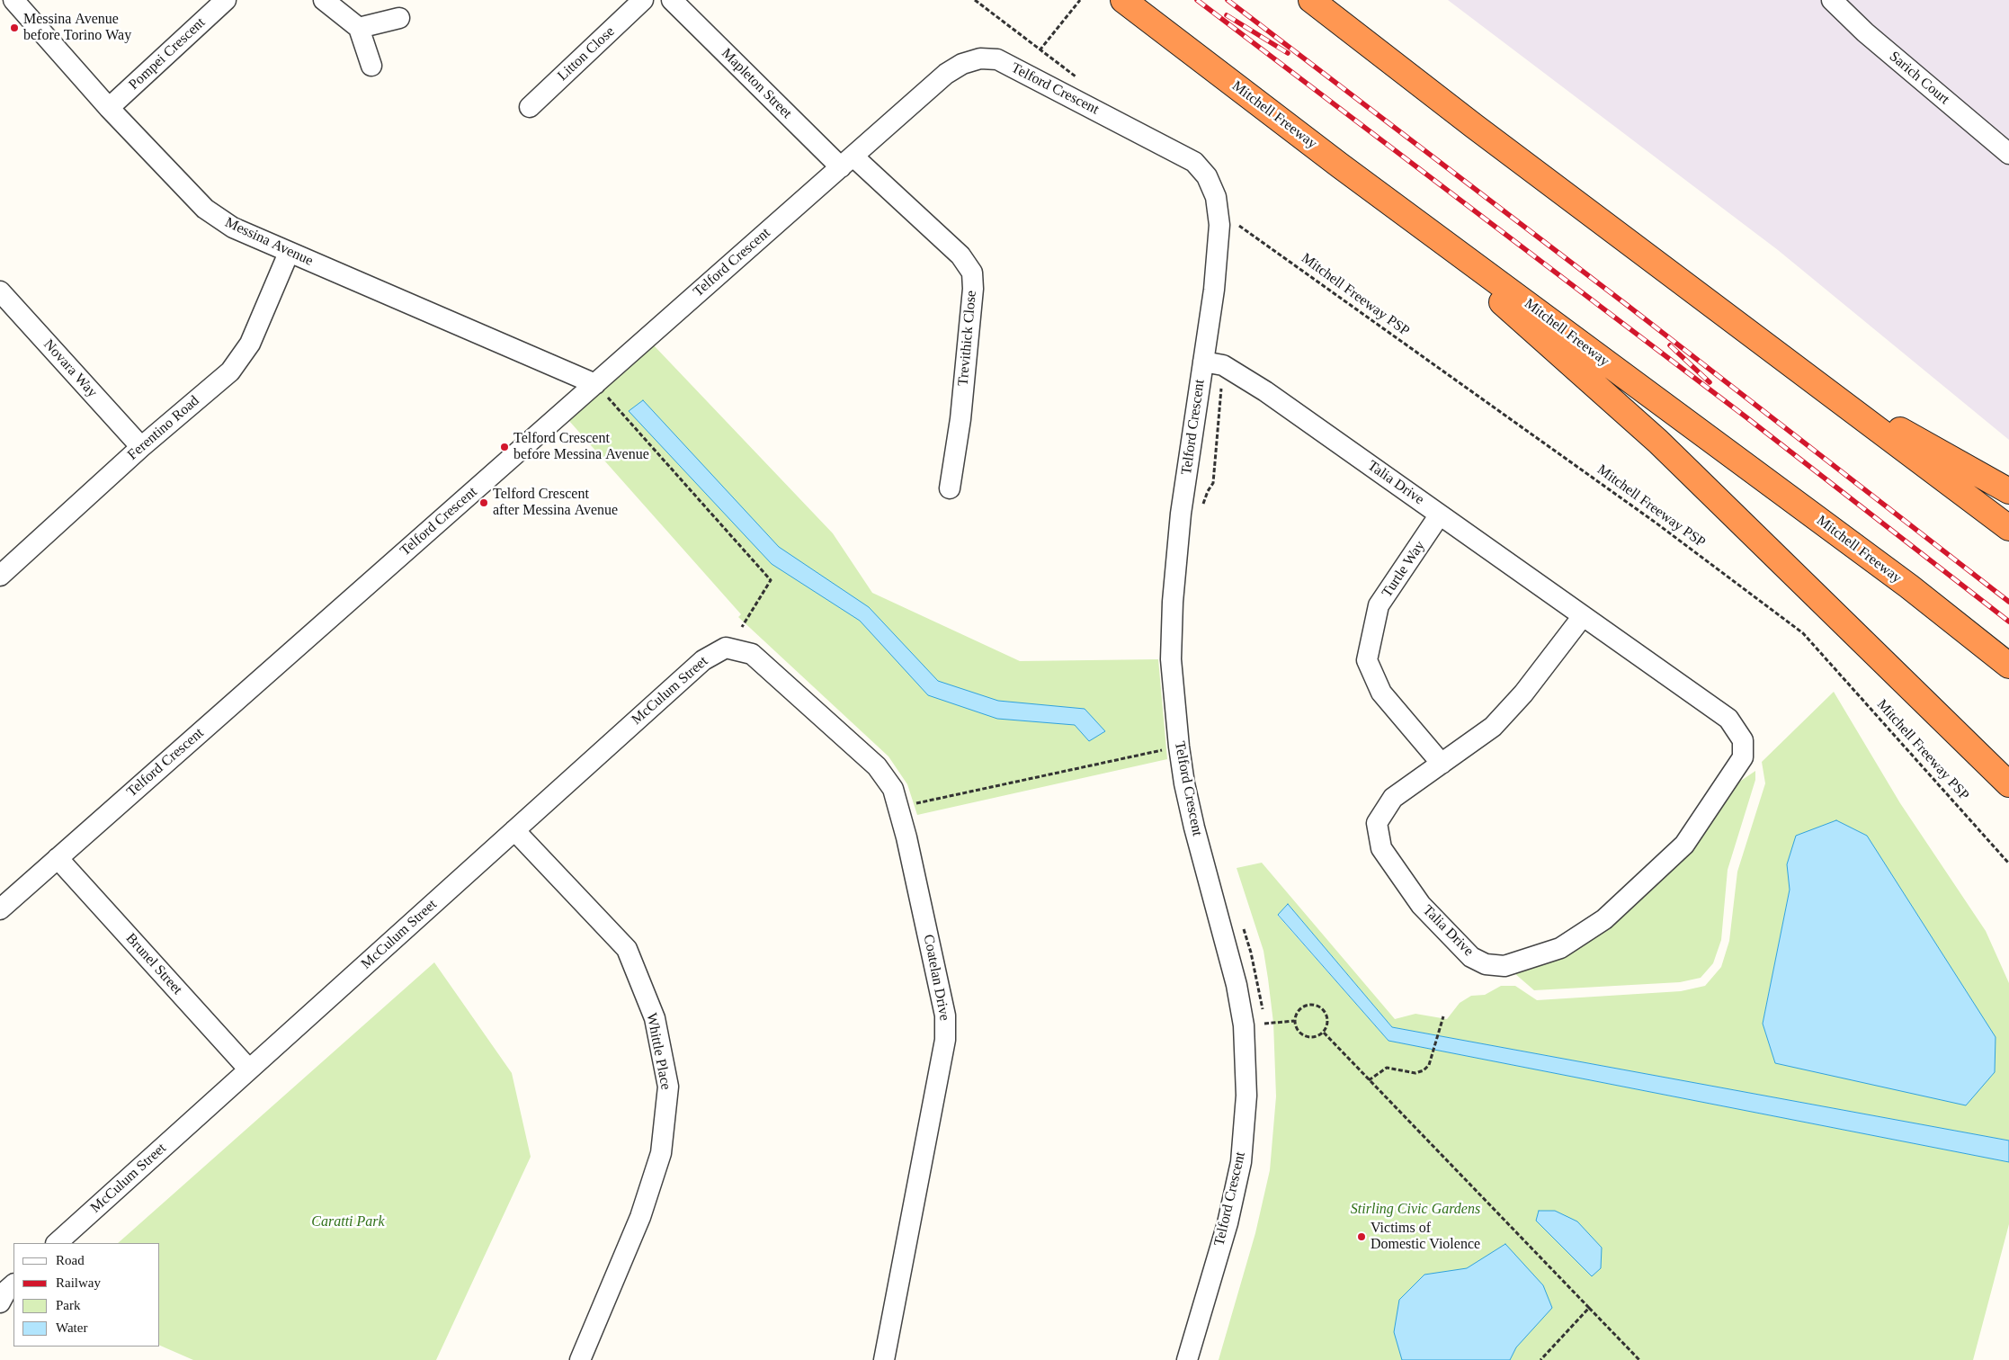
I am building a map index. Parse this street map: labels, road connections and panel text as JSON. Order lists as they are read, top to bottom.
{
  "streets": {
    "highway": ["Mitchell Freeway"],
    "street": [
      "Pompei Crescent",
      "Litton Close",
      "Sarich Court",
      "Mapleton Street",
      "Telford Crescent",
      "Messina Avenue",
      "Trevithick Close",
      "Novara Way",
      "Ferentino Road",
      "Talia Drive",
      "Turtle Way",
      "McCulum Street",
      "Brunel Street",
      "Coatelan Drive",
      "Whittle Place"
    ],
    "path": ["Mitchell Freeway PSP"]
  },
  "crossings": [
    ["Pompei Crescent", "Messina Avenue"],
    ["Mapleton Street", "Telford Crescent"],
    ["Mapleton Street", "Trevithick Close"],
    ["Telford Crescent", "Messina Avenue"],
    ["Telford Crescent", "Trevithick Close"],
    ["Telford Crescent", "Talia Drive"],
    ["Telford Crescent", "Brunel Street"],
    ["Messina Avenue", "Ferentino Road"],
    ["Novara Way", "Ferentino Road"],
    ["Talia Drive", "Turtle Way"],
    ["McCulum Street", "Brunel Street"],
    ["McCulum Street", "Coatelan Drive"],
    ["McCulum Street", "Whittle Place"]
  ],
  "parks": ["Stirling Civic Gardens", "Caratti Park"],
  "places": [
    "Messina Avenue before Torino Way",
    "Telford Crescent before Messina Avenue",
    "Telford Crescent after Messina Avenue",
    "Victims of Domestic Violence"
  ],
  "legend": [
    "Road",
    "Railway",
    "Park",
    "Water"
  ]
}
